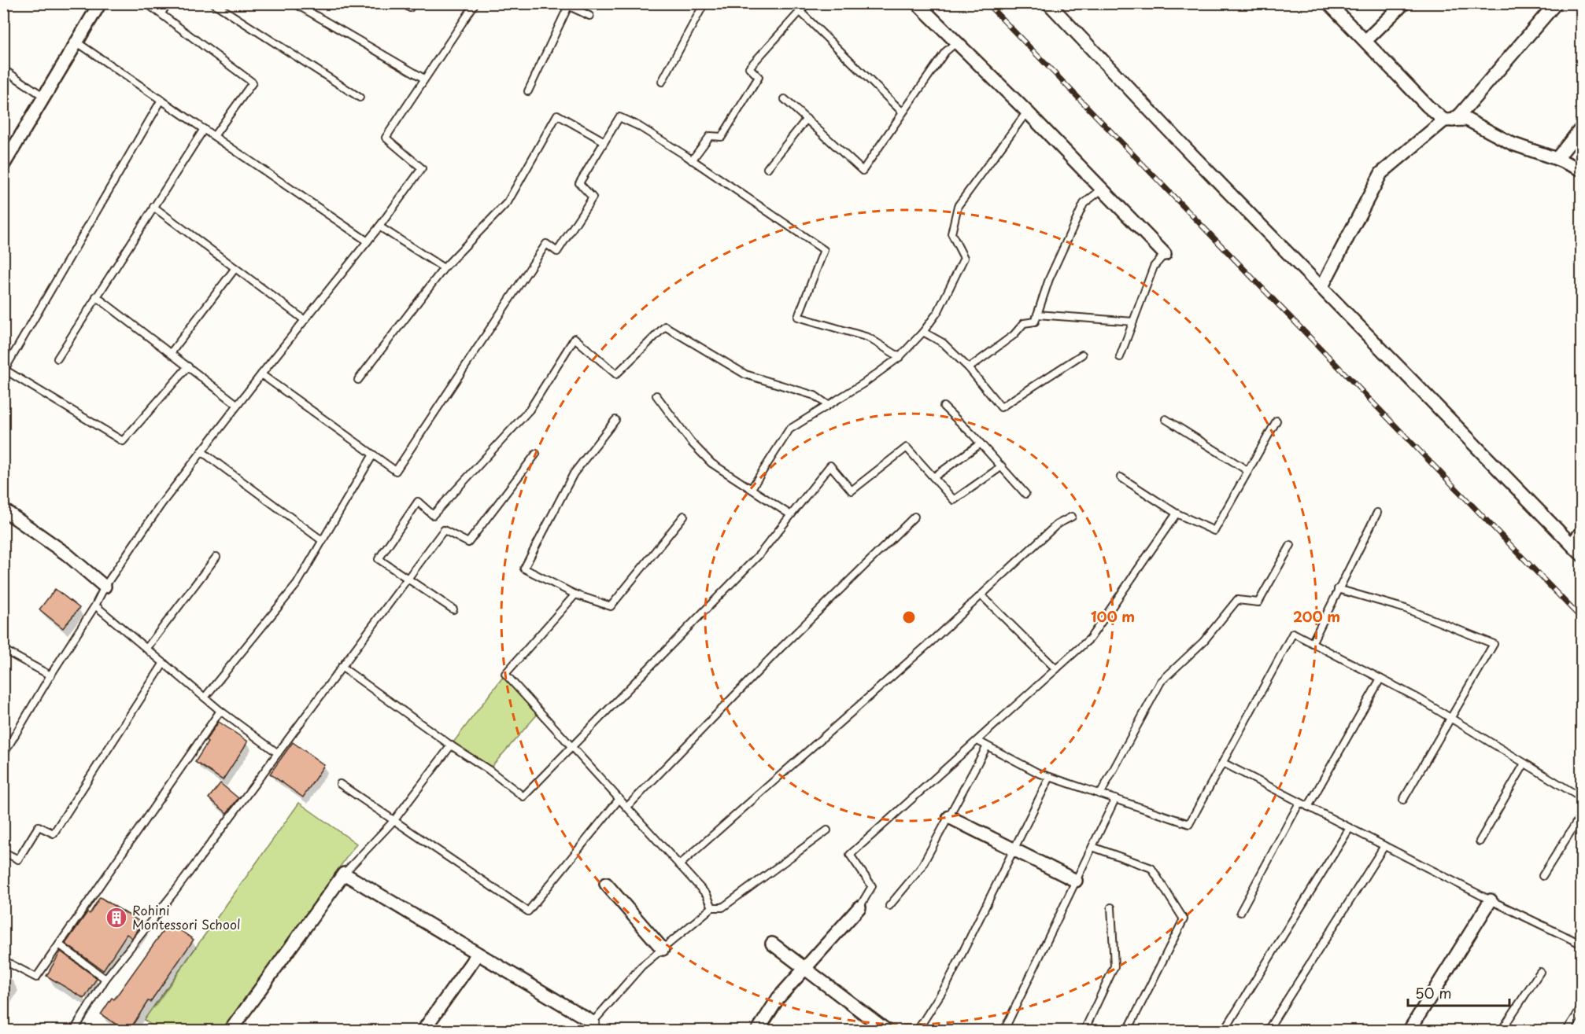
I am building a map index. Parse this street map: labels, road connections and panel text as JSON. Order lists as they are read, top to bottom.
{
  "places": {
    "building": ["Rohini Montessori School"]
  },
  "scale_bar": "50 m",
  "rings": ["100 m", "200 m"]
}
